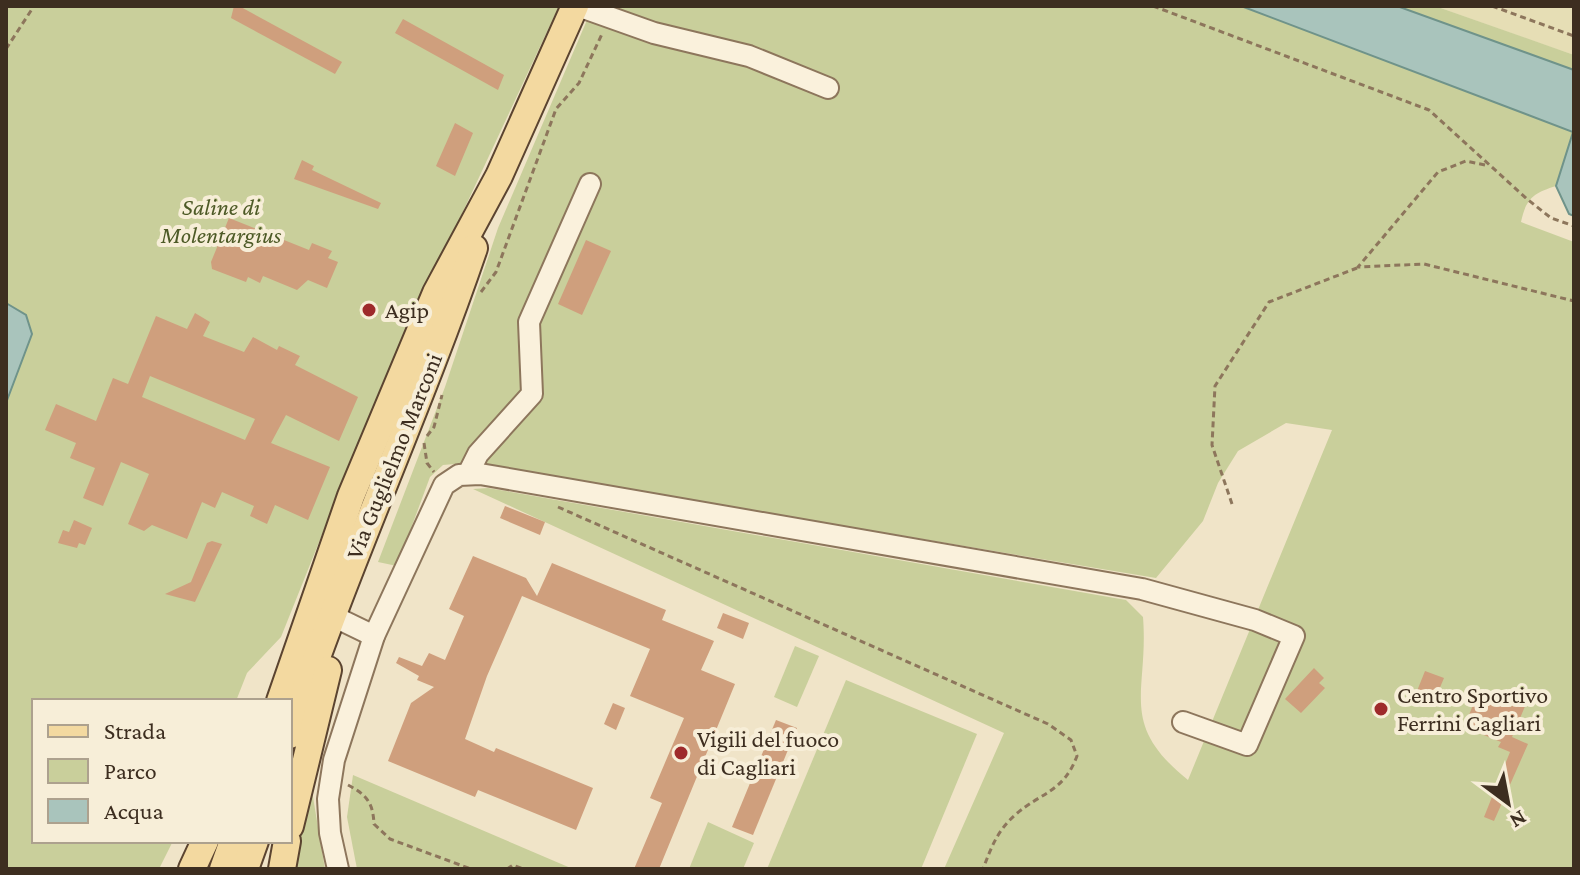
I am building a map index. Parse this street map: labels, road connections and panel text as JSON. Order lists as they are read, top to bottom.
{
  "streets": {
    "main road": ["Via Guglielmo Marconi"]
  },
  "parks": ["Saline di Molentargius"],
  "places": ["Agip", "Centro Sportivo Ferrini Cagliari", "Vigili del fuoco di Cagliari"],
  "legend": ["Strada", "Parco", "Acqua"],
  "north": "bottom right"
}
